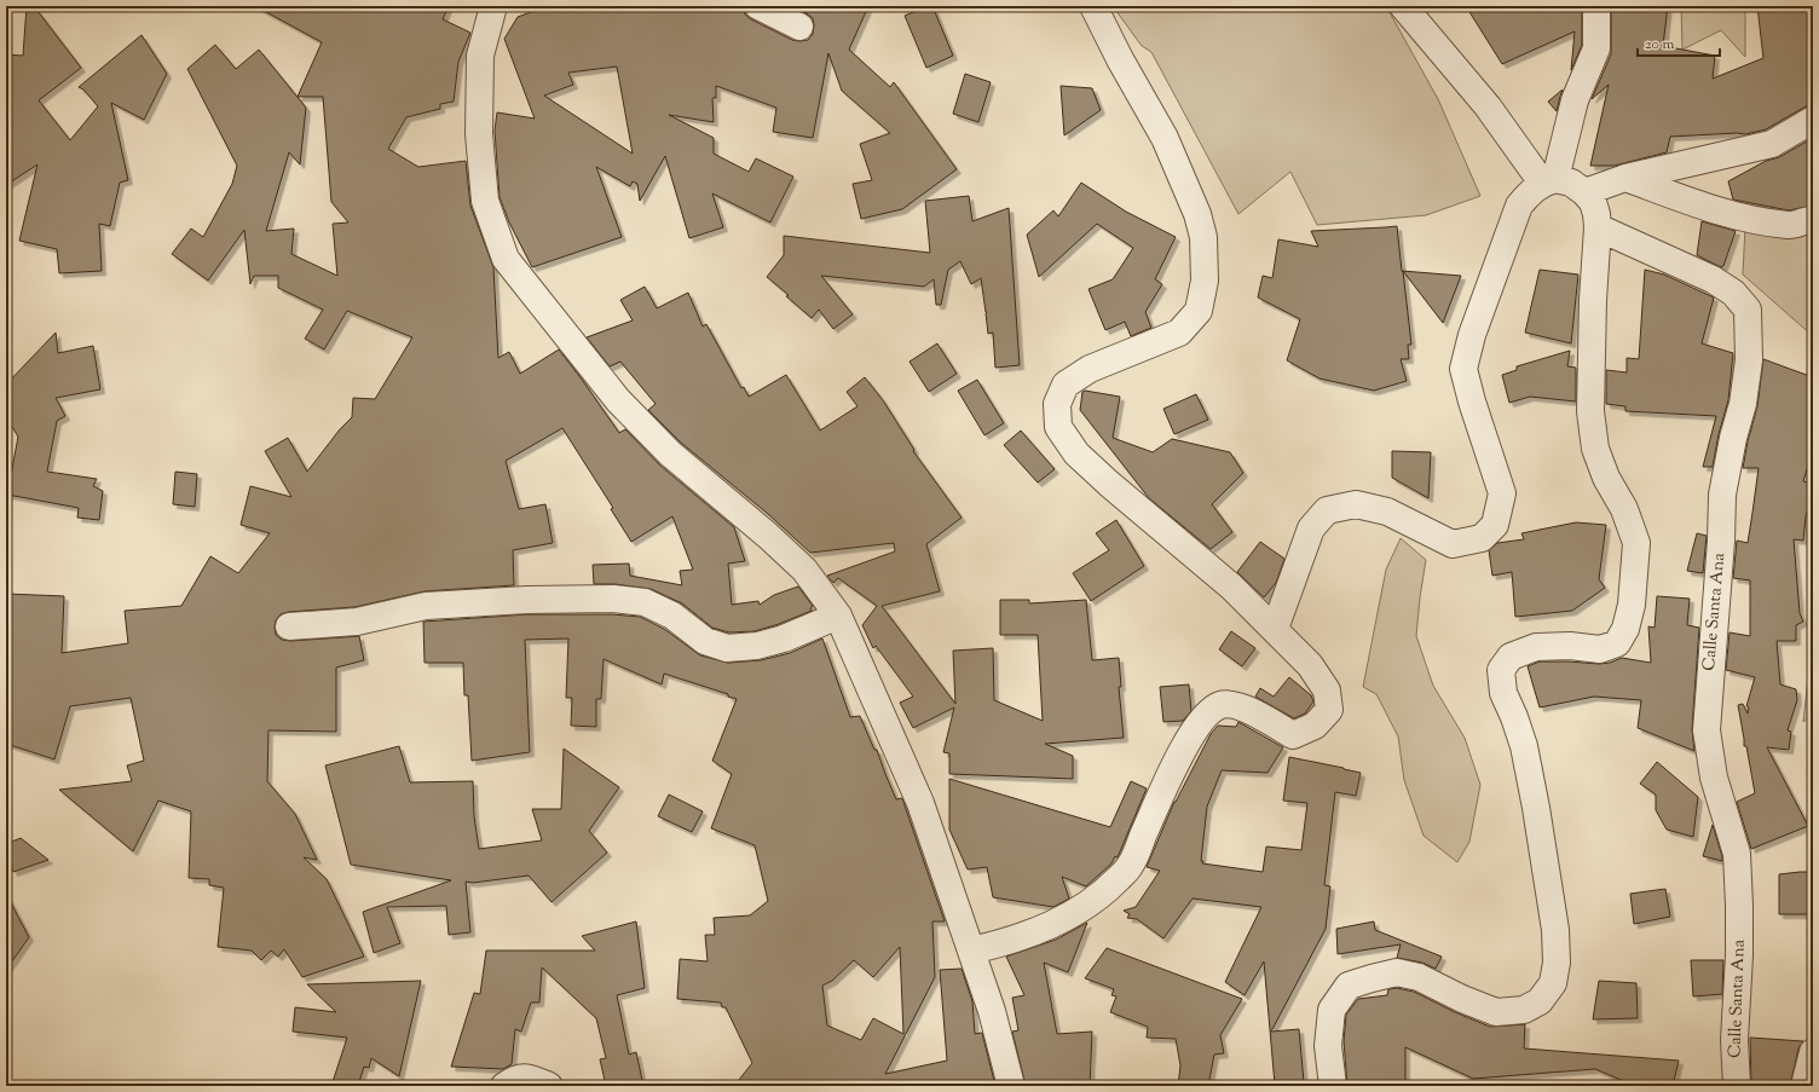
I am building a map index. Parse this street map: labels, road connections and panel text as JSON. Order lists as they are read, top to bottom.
{
  "streets": {
    "street": ["Calle Santa Ana"]
  },
  "scale_bar": "20 m"
}
